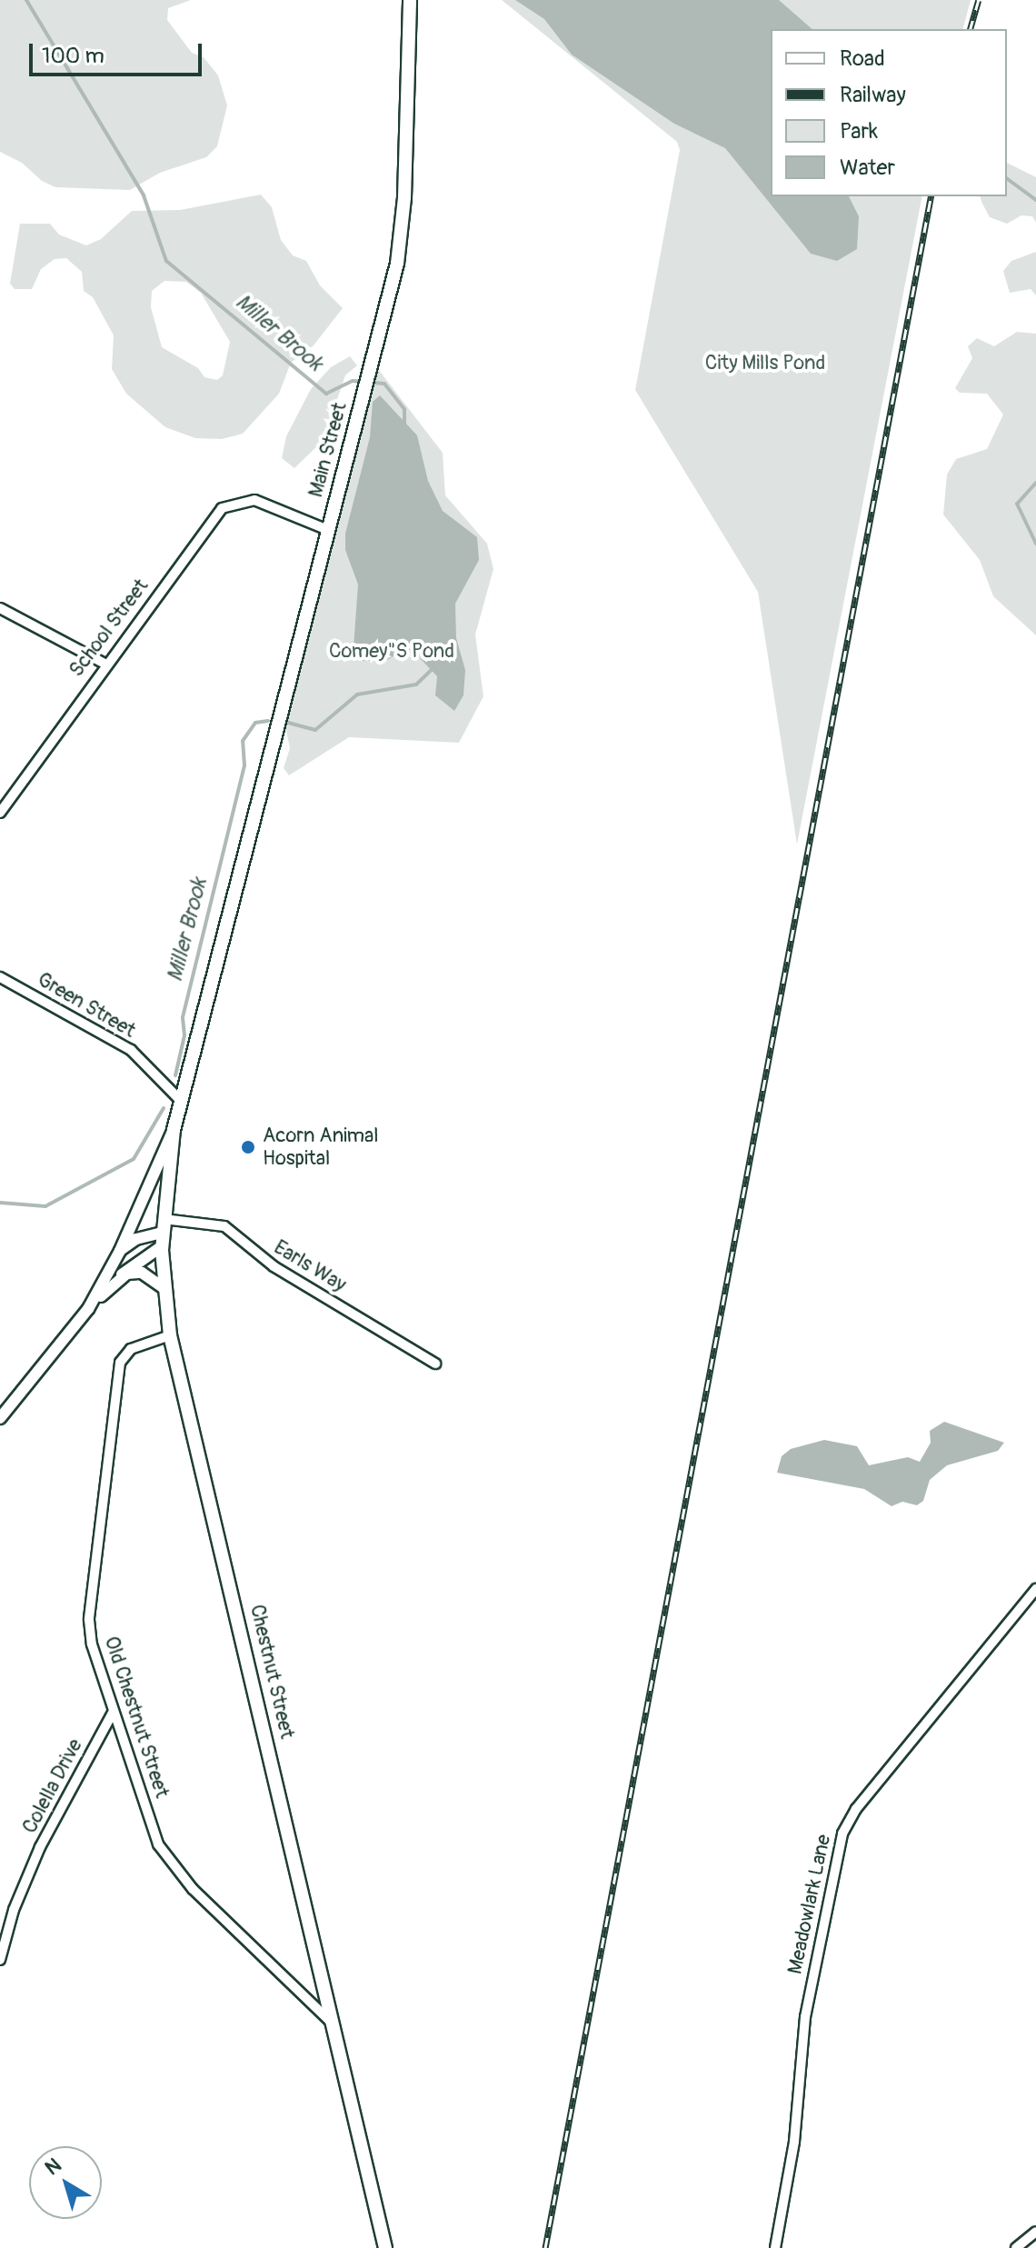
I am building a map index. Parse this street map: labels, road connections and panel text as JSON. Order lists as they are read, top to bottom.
{
  "streets": {
    "main road": ["Main Street", "Chestnut Street"],
    "street": [
      "School Street",
      "Green Street",
      "Earls Way",
      "Old Chestnut Street",
      "Colella Drive",
      "Meadowlark Lane"
    ]
  },
  "crossings": [
    ["Main Street", "School Street"],
    ["Main Street", "Green Street"],
    ["Main Street", "Chestnut Street"],
    ["Green Street", "Chestnut Street"],
    ["Earls Way", "Chestnut Street"],
    ["Chestnut Street", "Old Chestnut Street"],
    ["Old Chestnut Street", "Colella Drive"]
  ],
  "water": ["Miller Brook"],
  "parks": ["City Mills Pond", "Comey\"S Pond"],
  "places": ["Acorn Animal Hospital"],
  "legend": [
    "Road",
    "Railway",
    "Park",
    "Water"
  ],
  "scale_bar": "100 m",
  "north": "top left"
}
